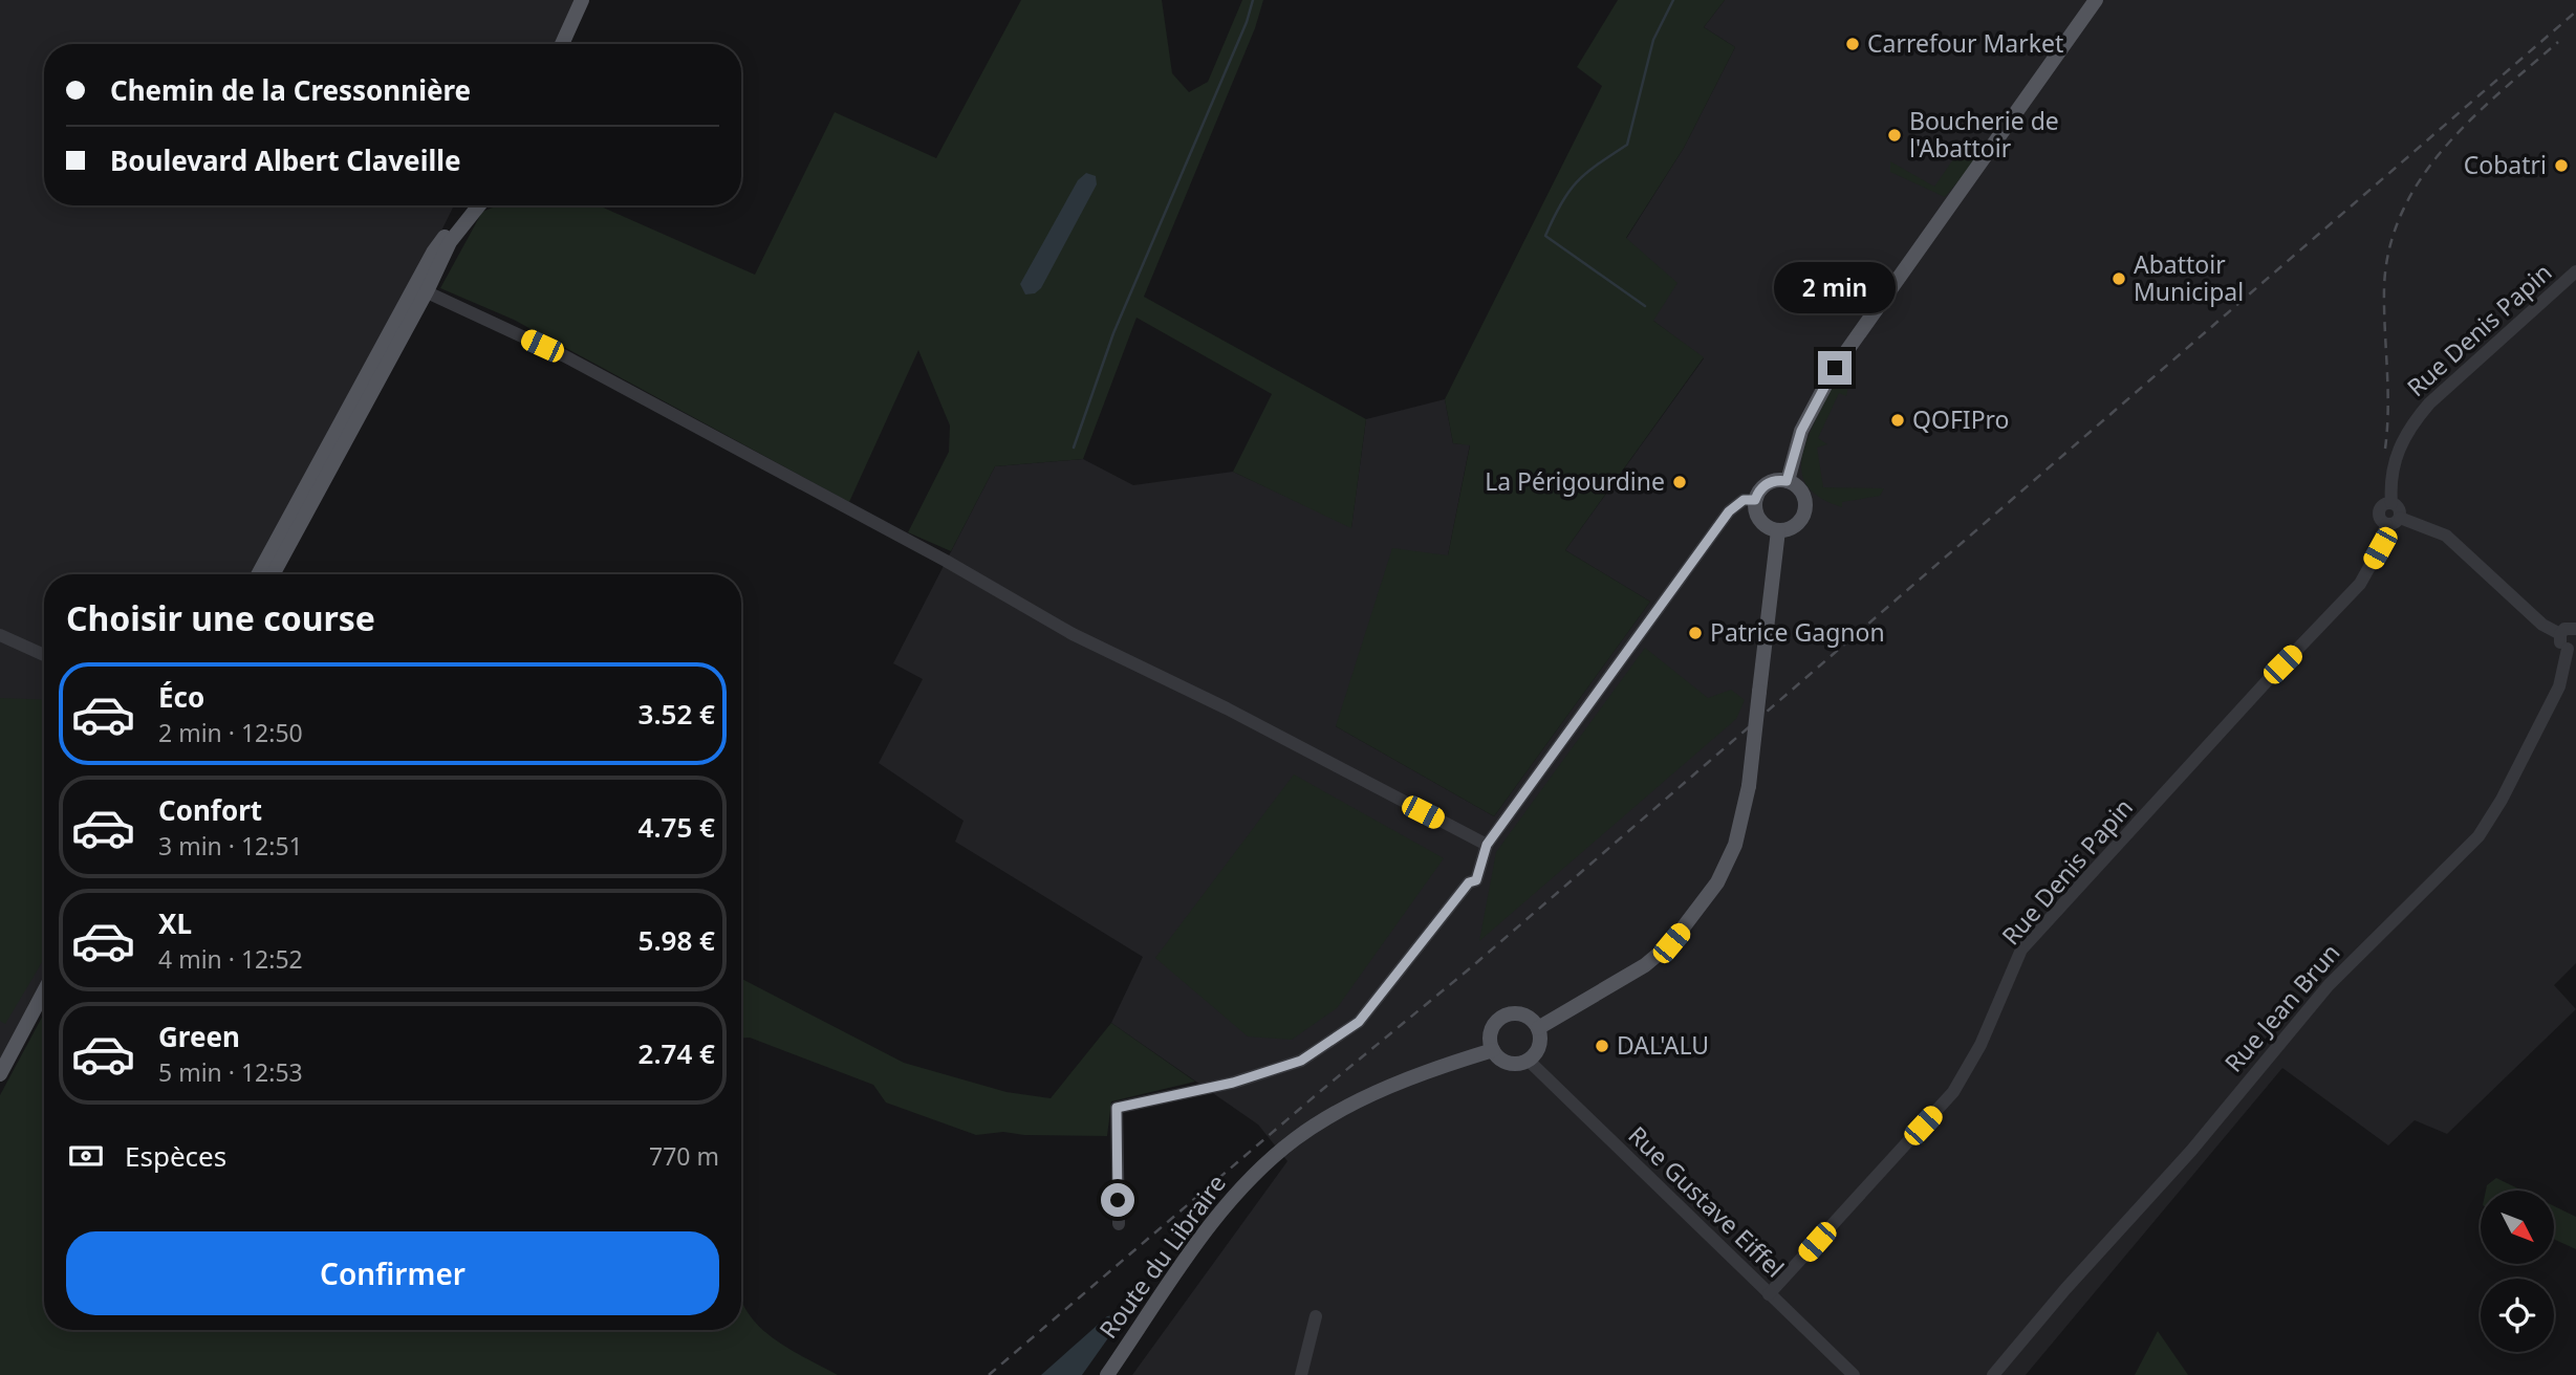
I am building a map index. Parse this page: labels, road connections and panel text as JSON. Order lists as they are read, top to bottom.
{
  "streets": {
    "main road": ["Route du Libraire"],
    "street": ["Rue Denis Papin", "Rue Jean Brun", "Rue Gustave Eiffel"]
  },
  "crossings": [
    ["Rue Denis Papin", "Rue Gustave Eiffel"],
    ["Rue Gustave Eiffel", "Route du Libraire"]
  ],
  "places": [
    "Carrefour Market",
    "Boucherie de l'Abattoir",
    "Cobatri",
    "Abattoir Municipal",
    "QOFIPro",
    "La Périgourdine",
    "Patrice Gagnon",
    "DAL'ALU"
  ],
  "north": "bottom right",
  "page": {
    "banner": ["Chemin de la Cressonnière", "Boulevard Albert Claveille"],
    "bubble": "2 min",
    "heading": "Choisir une course",
    "list": [
      {
        "name": "Éco",
        "note": "2 min · 12:50",
        "value": "3.52 €"
      },
      {
        "name": "Confort",
        "note": "3 min · 12:51",
        "value": "4.75 €"
      },
      {
        "name": "XL",
        "note": "4 min · 12:52",
        "value": "5.98 €"
      },
      {
        "name": "Green",
        "note": "5 min · 12:53",
        "value": "2.74 €"
      }
    ],
    "pay": ["Espèces", "770 m"],
    "buttons": "Confirmer"
  }
}
